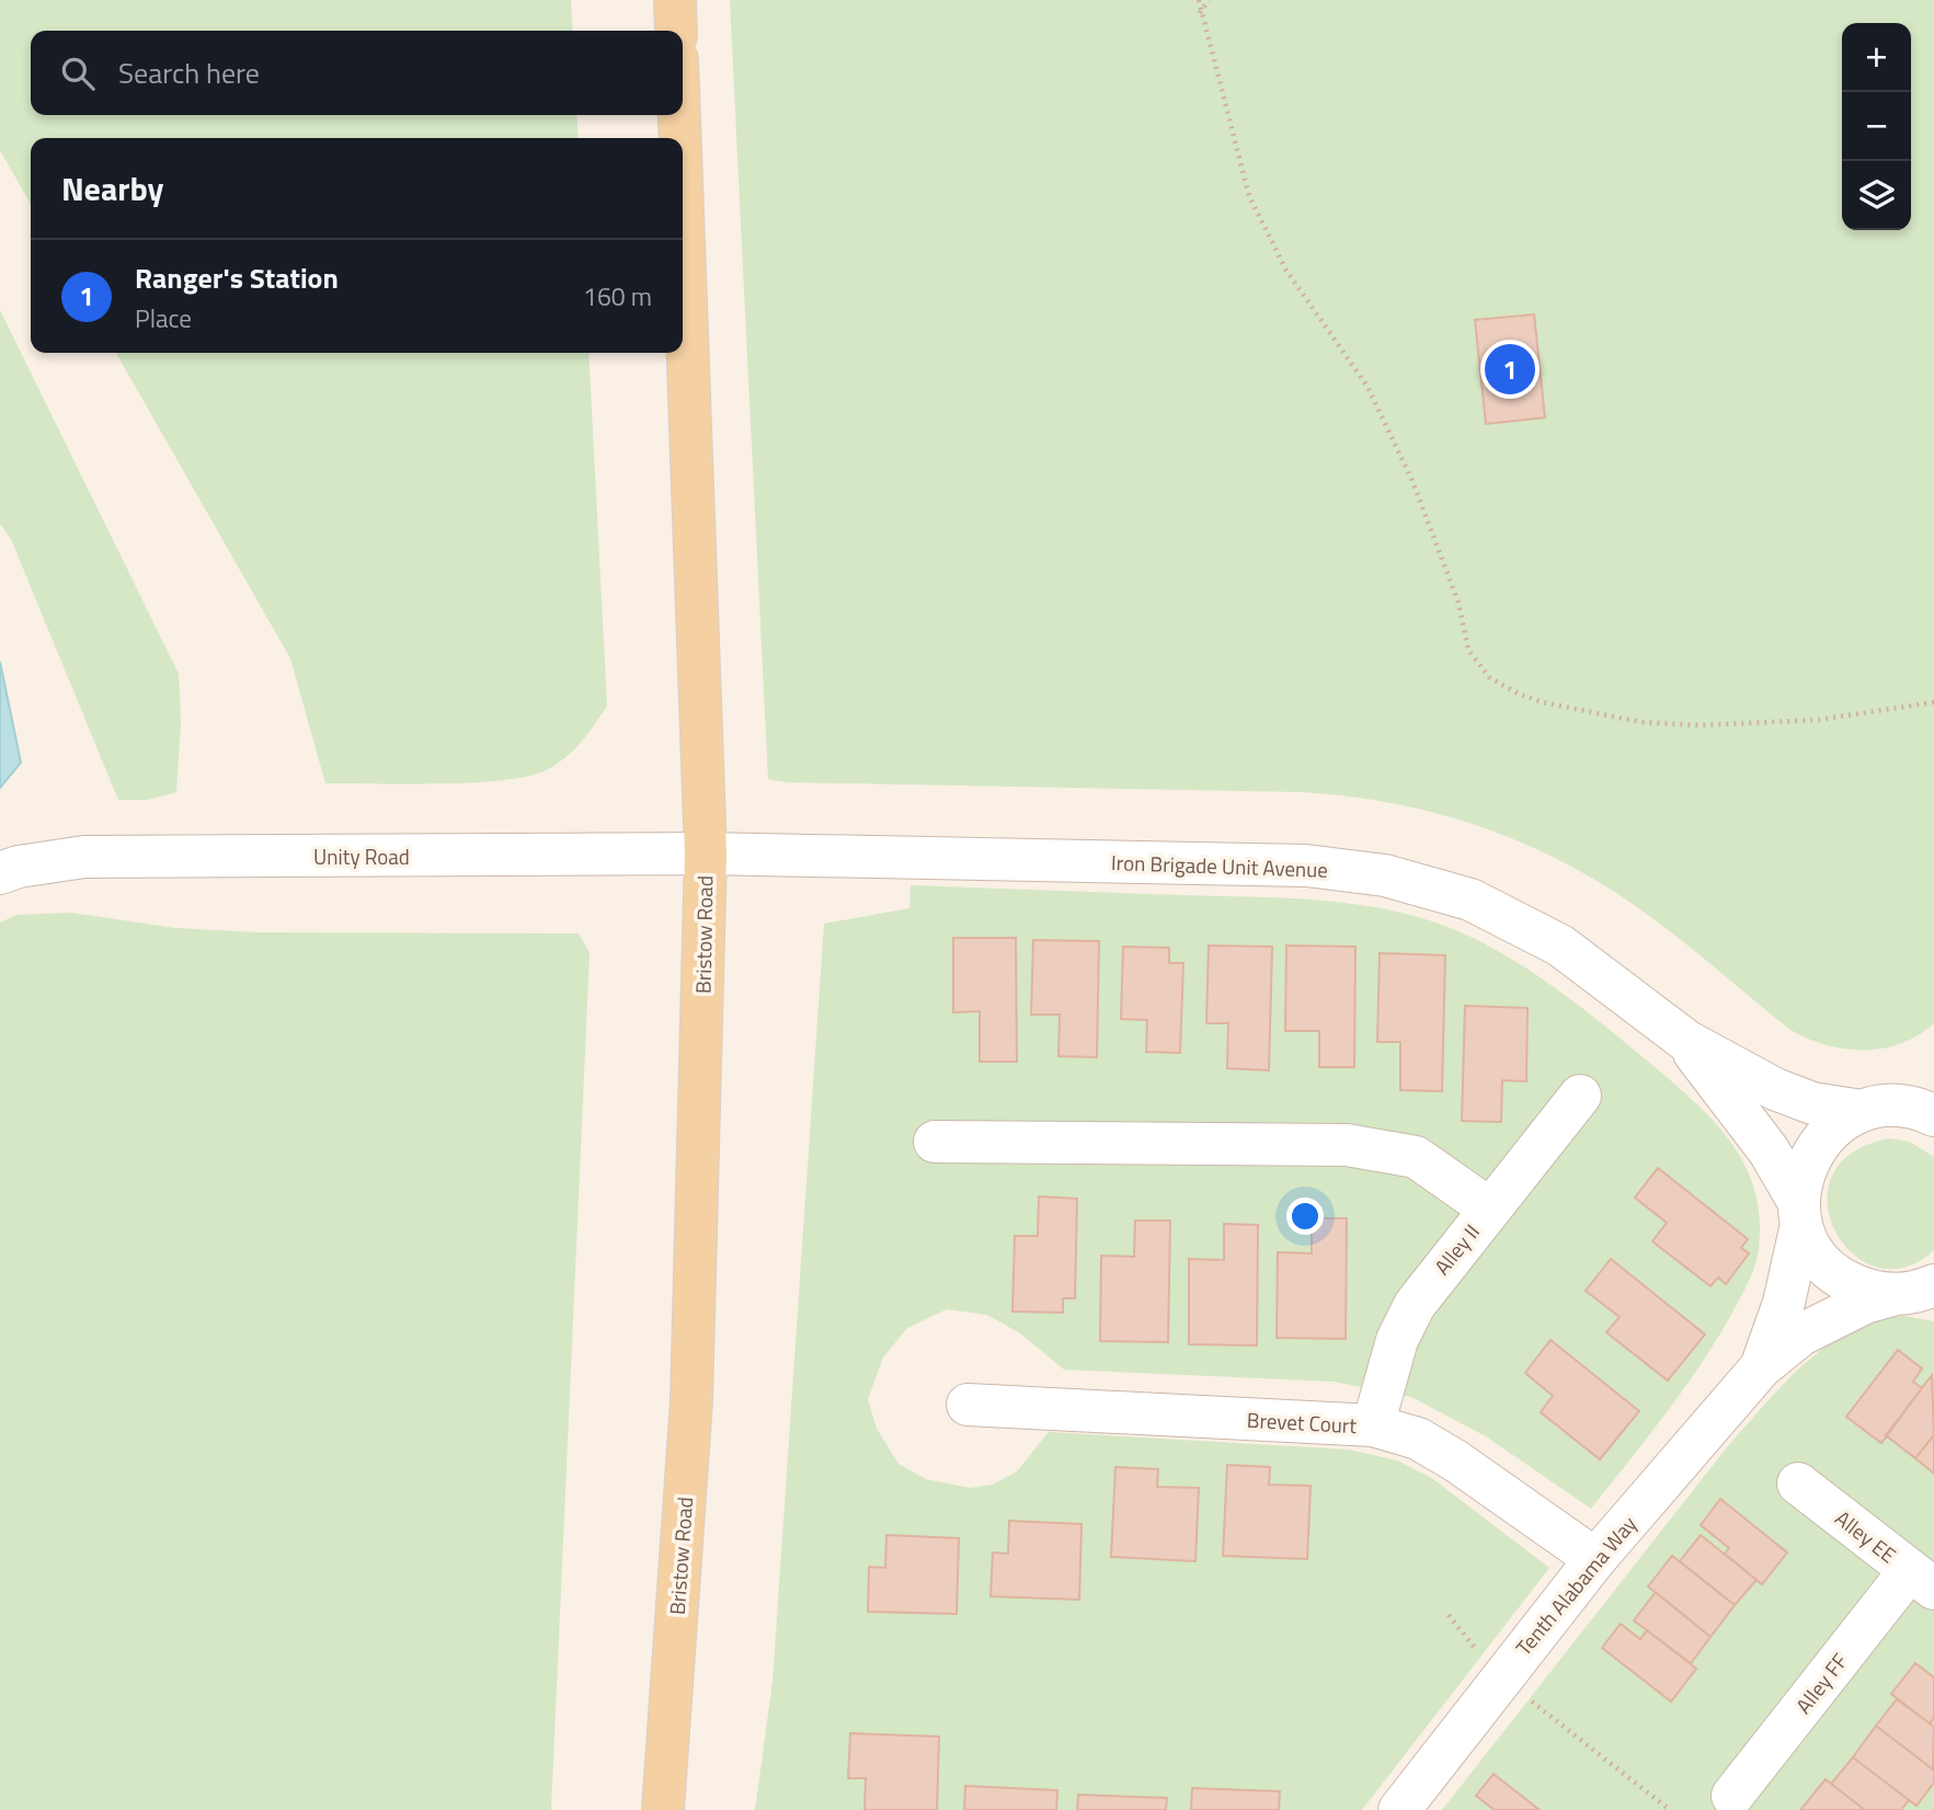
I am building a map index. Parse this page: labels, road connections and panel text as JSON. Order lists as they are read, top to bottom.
{
  "streets": {
    "main road": ["Bristow Road"],
    "street": [
      "Unity Road",
      "Iron Brigade Unit Avenue",
      "Alley II",
      "Brevet Court",
      "Alley EE",
      "Tenth Alabama Way",
      "Alley FF"
    ]
  },
  "crossings": [
    ["Unity Road", "Iron Brigade Unit Avenue"],
    ["Unity Road", "Bristow Road"],
    ["Iron Brigade Unit Avenue", "Bristow Road"],
    ["Iron Brigade Unit Avenue", "Tenth Alabama Way"],
    ["Alley II", "Brevet Court"],
    ["Brevet Court", "Tenth Alabama Way"],
    ["Alley EE", "Alley FF"]
  ],
  "page": {
    "map_buttons": ["+", "−"],
    "search": "Search here",
    "heading": "Nearby",
    "list": [
      {
        "mark": "1",
        "name": "Ranger's Station",
        "note": "Place",
        "value": "160 m"
      }
    ],
    "pins": "1"
  }
}
